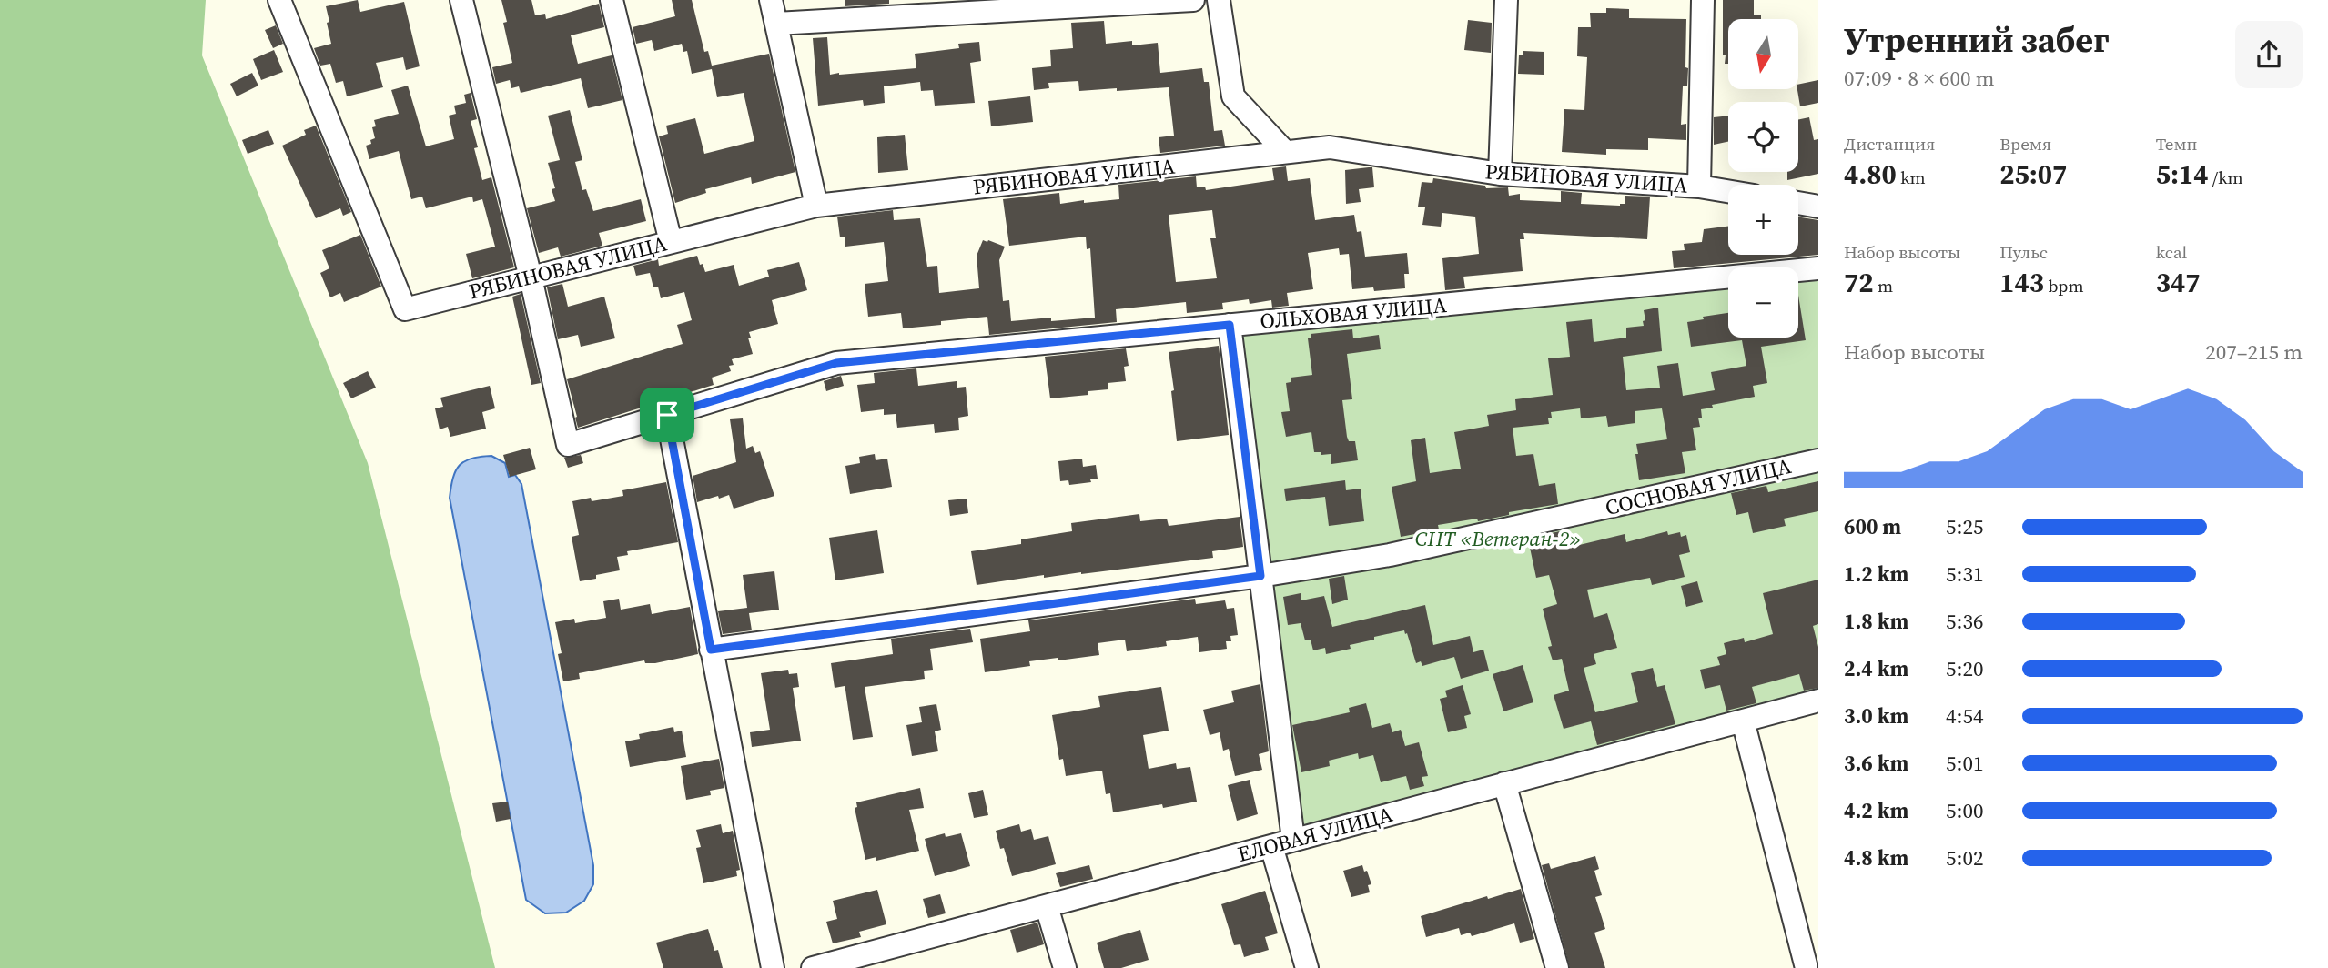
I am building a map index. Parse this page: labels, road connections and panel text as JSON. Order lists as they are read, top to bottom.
{
  "streets": {
    "street": [
      "РЯБИНОВАЯ УЛИЦА",
      "ОЛЬХОВАЯ УЛИЦА",
      "СОСНОВАЯ УЛИЦА",
      "ЕЛОВАЯ УЛИЦА"
    ]
  },
  "crossings": [
    ["РЯБИНОВАЯ УЛИЦА", "ОЛЬХОВАЯ УЛИЦА"]
  ],
  "parks": ["СНТ «Ветеран-2»"],
  "north": "bottom",
  "page": {
    "heading": ["Утренний забег", "07:09 · 8 × 600 m"],
    "map_buttons": ["+", "−"],
    "stats": [
      ["Дистанция", "4.80 km"],
      ["Время", "25:07"],
      ["Темп", "5:14 /km"],
      ["Набор высоты", "72 m"],
      ["Пульс", "143 bpm"],
      ["kcal", "347"]
    ],
    "chart": ["Набор высоты", "207–215 m"],
    "list": [
      {
        "name": "600 m",
        "note": "5:25"
      },
      {
        "name": "1.2 km",
        "note": "5:31"
      },
      {
        "name": "1.8 km",
        "note": "5:36"
      },
      {
        "name": "2.4 km",
        "note": "5:20"
      },
      {
        "name": "3.0 km",
        "note": "4:54"
      },
      {
        "name": "3.6 km",
        "note": "5:01"
      },
      {
        "name": "4.2 km",
        "note": "5:00"
      },
      {
        "name": "4.8 km",
        "note": "5:02"
      }
    ]
  }
}
